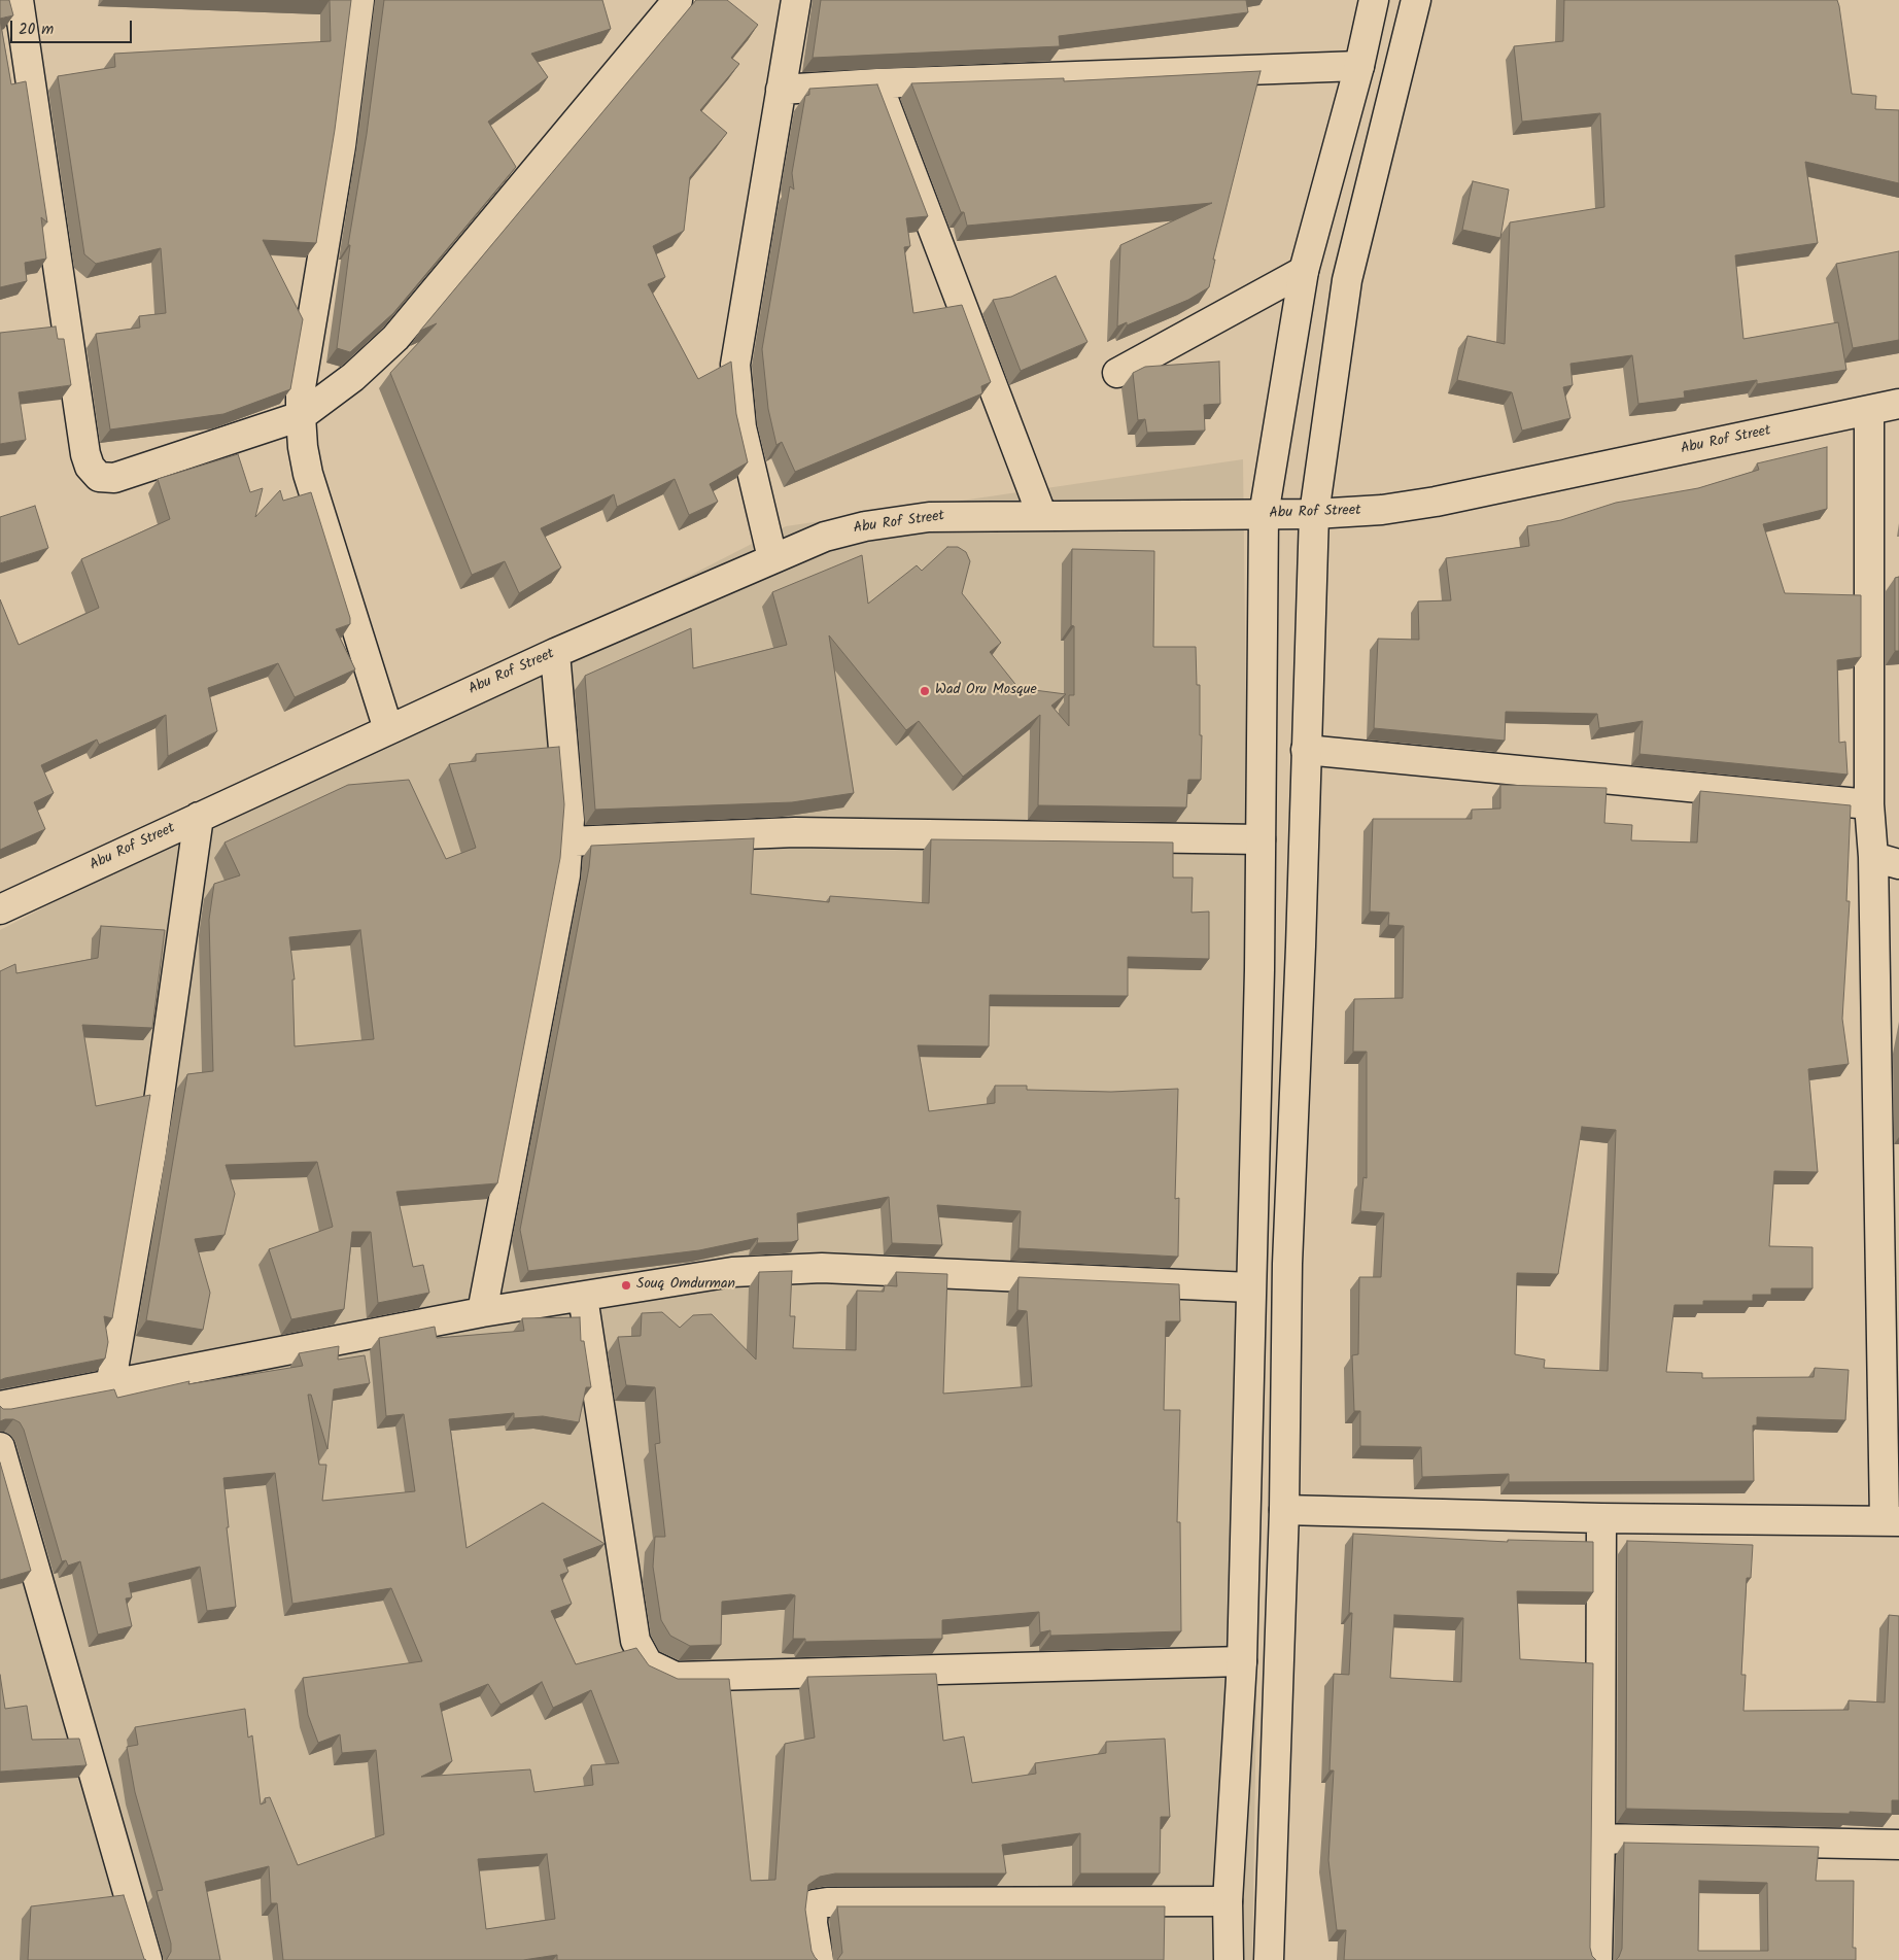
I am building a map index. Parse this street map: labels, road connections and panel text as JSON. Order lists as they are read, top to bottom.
{
  "streets": {
    "street": ["Abu Rof Street"]
  },
  "places": ["Wad Oru Mosque", "Souq Omdurman"],
  "scale_bar": "20 m"
}
